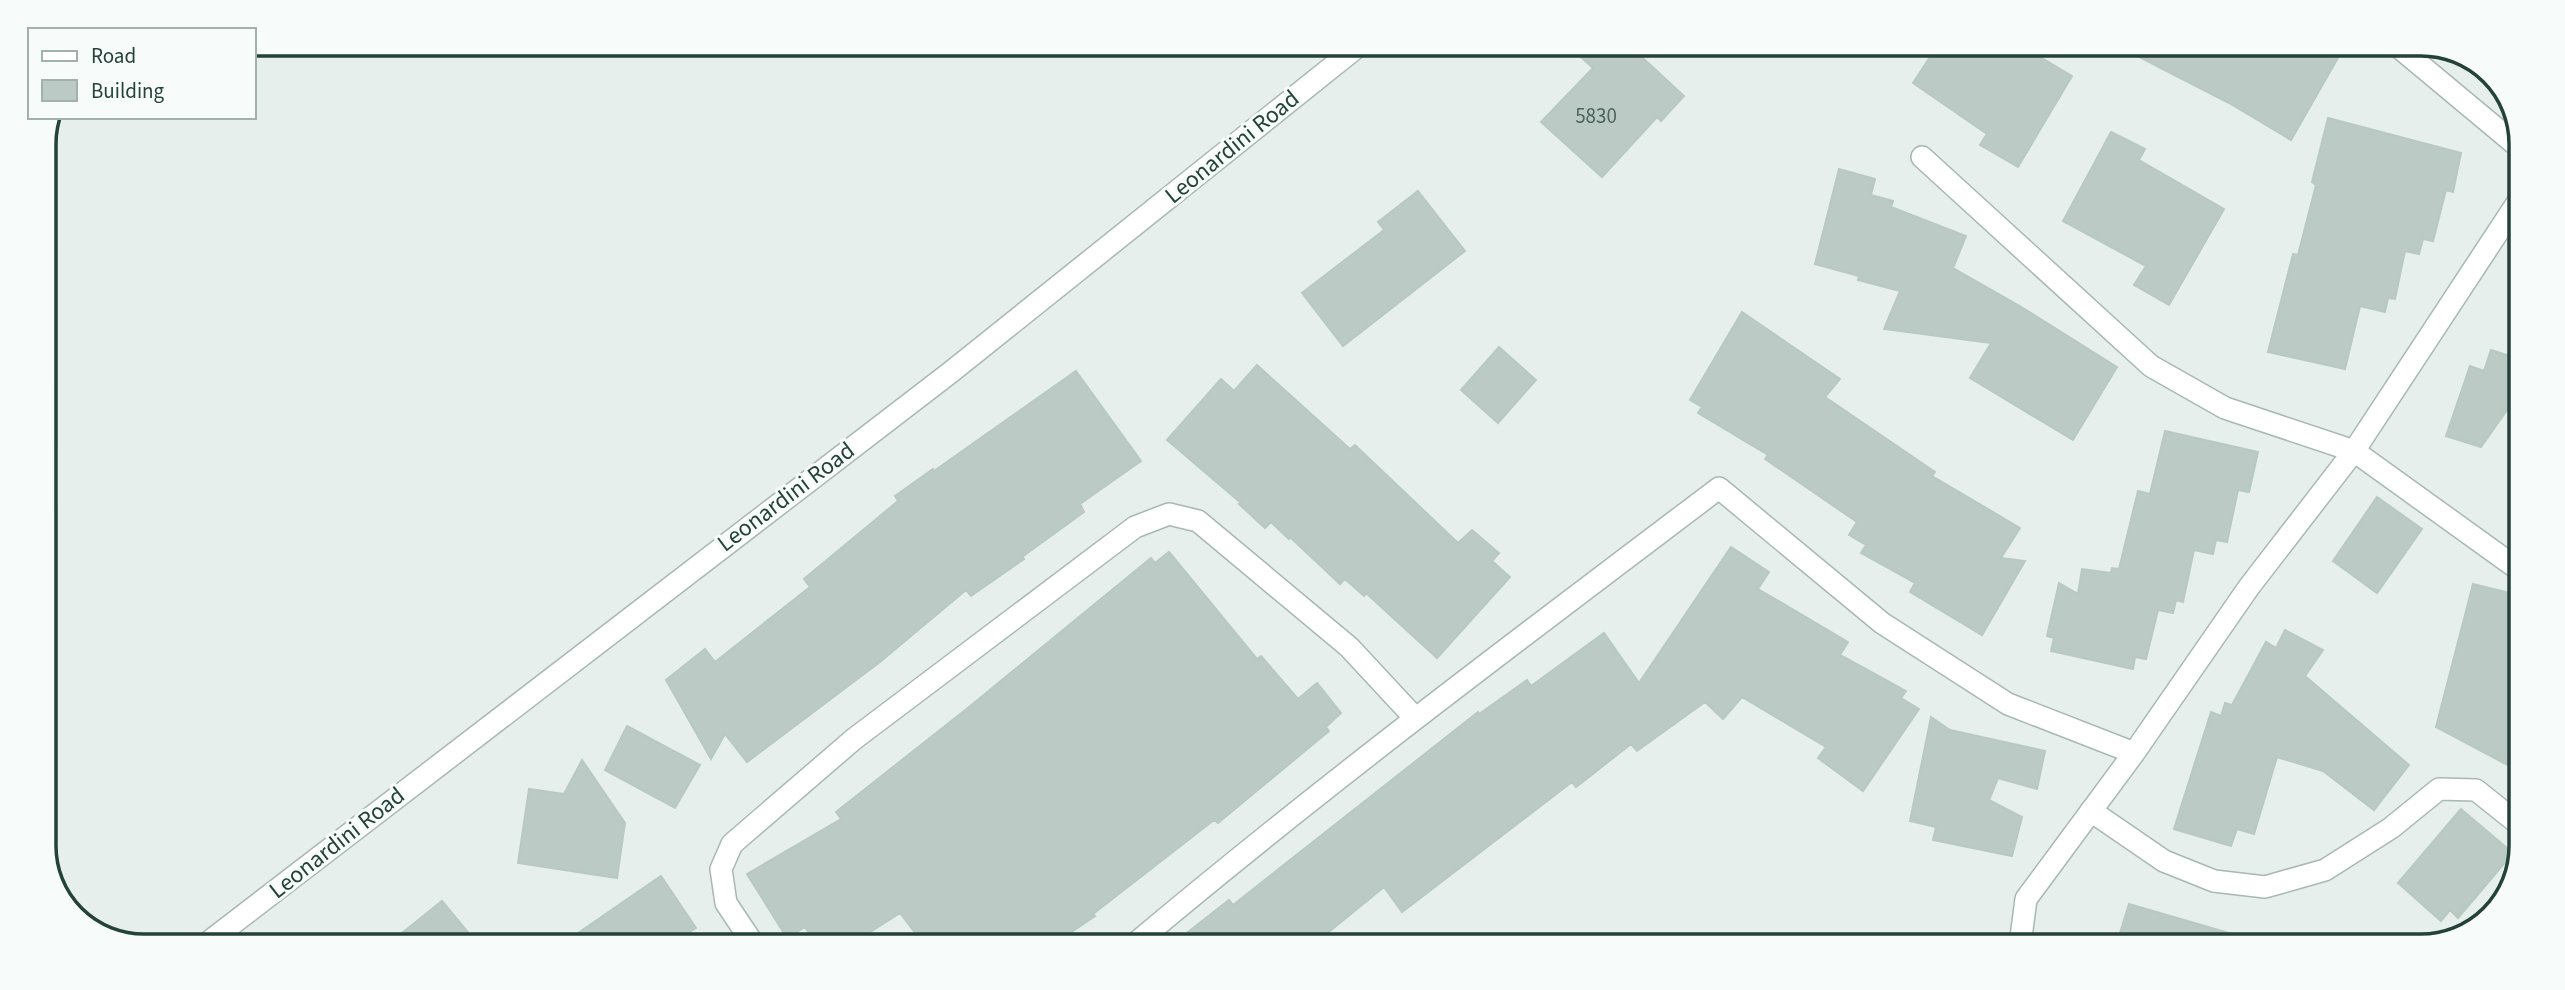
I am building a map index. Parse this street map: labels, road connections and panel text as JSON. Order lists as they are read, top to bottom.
{
  "streets": {
    "street": ["Leonardini Road"]
  },
  "house_numbers": ["5830"],
  "legend": ["Road", "Building"]
}
